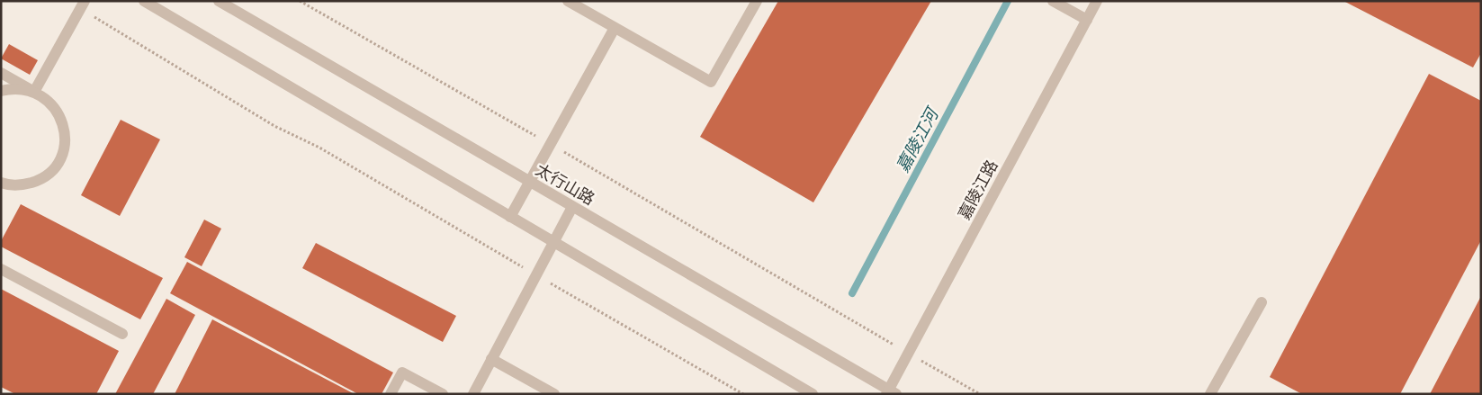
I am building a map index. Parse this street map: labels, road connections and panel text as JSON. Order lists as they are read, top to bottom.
{
  "streets": {
    "street": ["太行山路", "嘉陵江路"]
  },
  "crossings": [
    ["太行山路", "嘉陵江路"]
  ],
  "water": ["嘉陵江河"]
}
